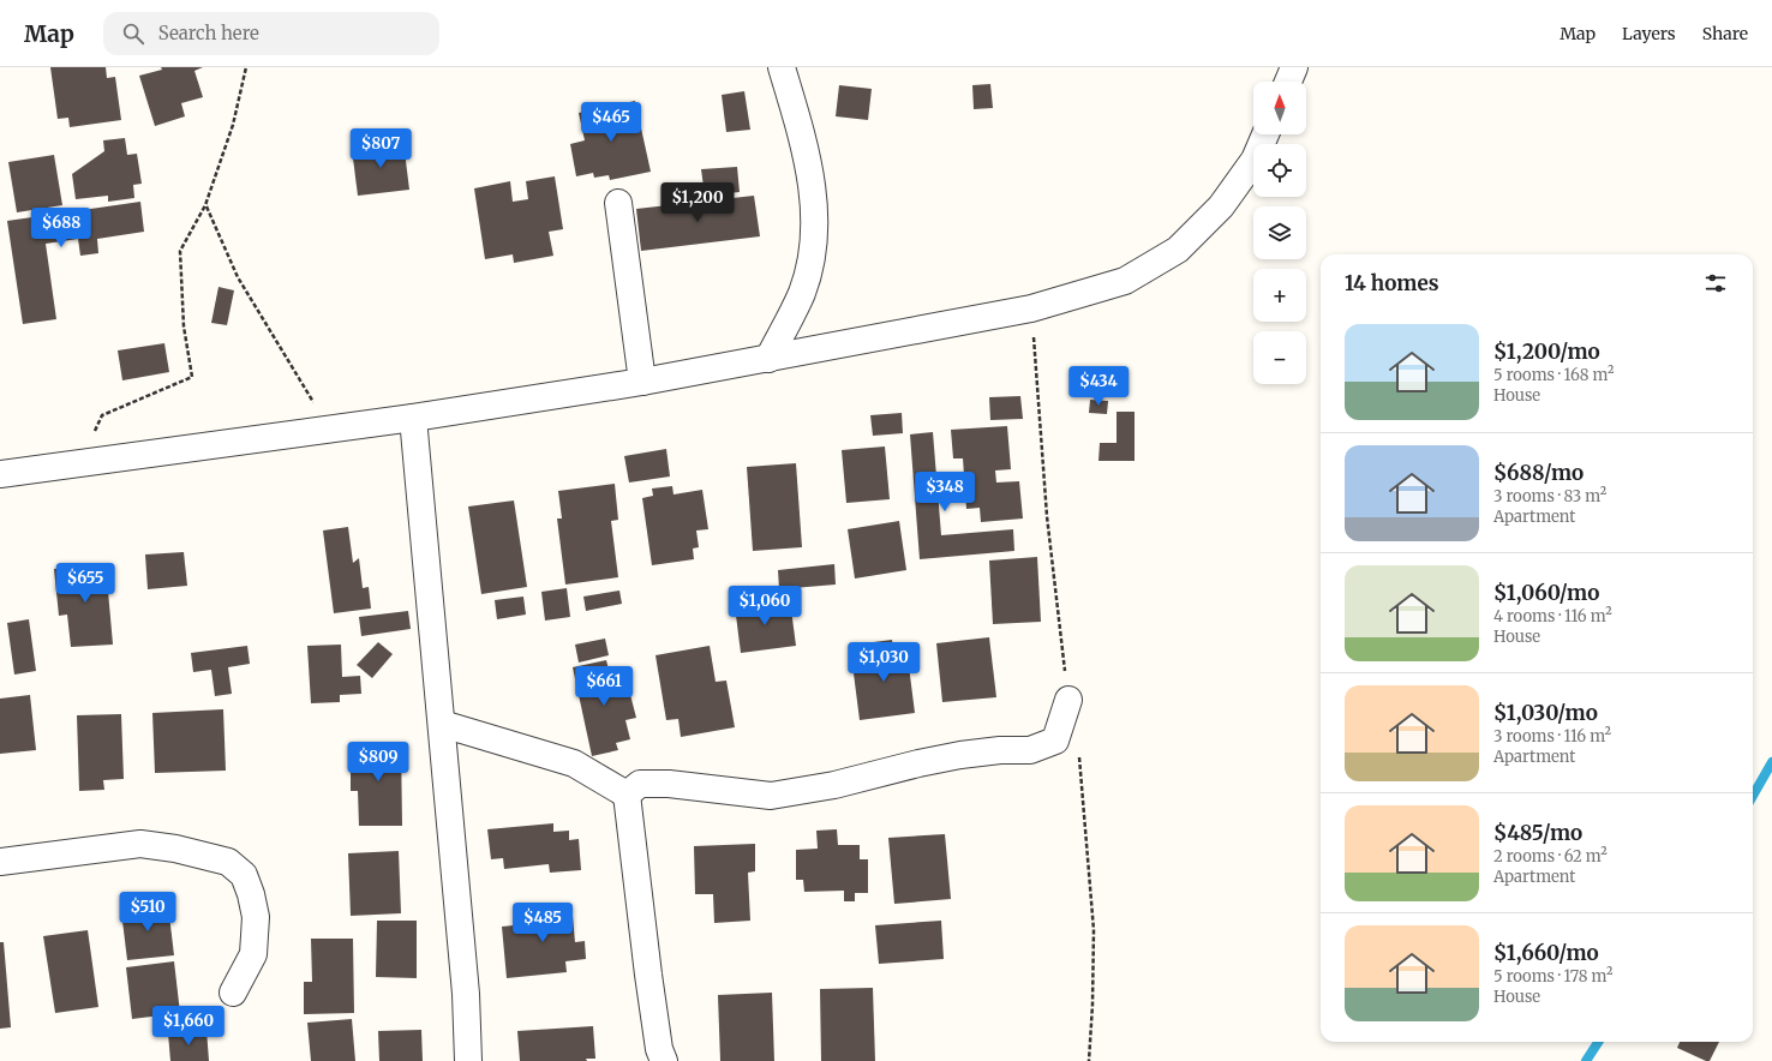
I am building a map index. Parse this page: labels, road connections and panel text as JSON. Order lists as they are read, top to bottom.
{
  "north": "top",
  "page": {
    "header": "Map",
    "search": "Search here",
    "nav": ["Map", "Layers", "Share"],
    "map_buttons": ["+", "−"],
    "price": [
      "$465",
      "$807",
      "$1,200",
      "$688",
      "$434",
      "$348",
      "$655",
      "$1,060",
      "$1,030",
      "$661",
      "$809",
      "$510",
      "$485",
      "$1,660"
    ],
    "heading": "14 homes",
    "list": [
      {
        "name": "$1,200/mo",
        "note": "5 rooms · 168 m² · House"
      },
      {
        "name": "$688/mo",
        "note": "3 rooms · 83 m² · Apartment"
      },
      {
        "name": "$1,060/mo",
        "note": "4 rooms · 116 m² · House"
      },
      {
        "name": "$1,030/mo",
        "note": "3 rooms · 116 m² · Apartment"
      },
      {
        "name": "$485/mo",
        "note": "2 rooms · 62 m² · Apartment"
      },
      {
        "name": "$1,660/mo",
        "note": "5 rooms · 178 m² · House"
      }
    ]
  }
}
